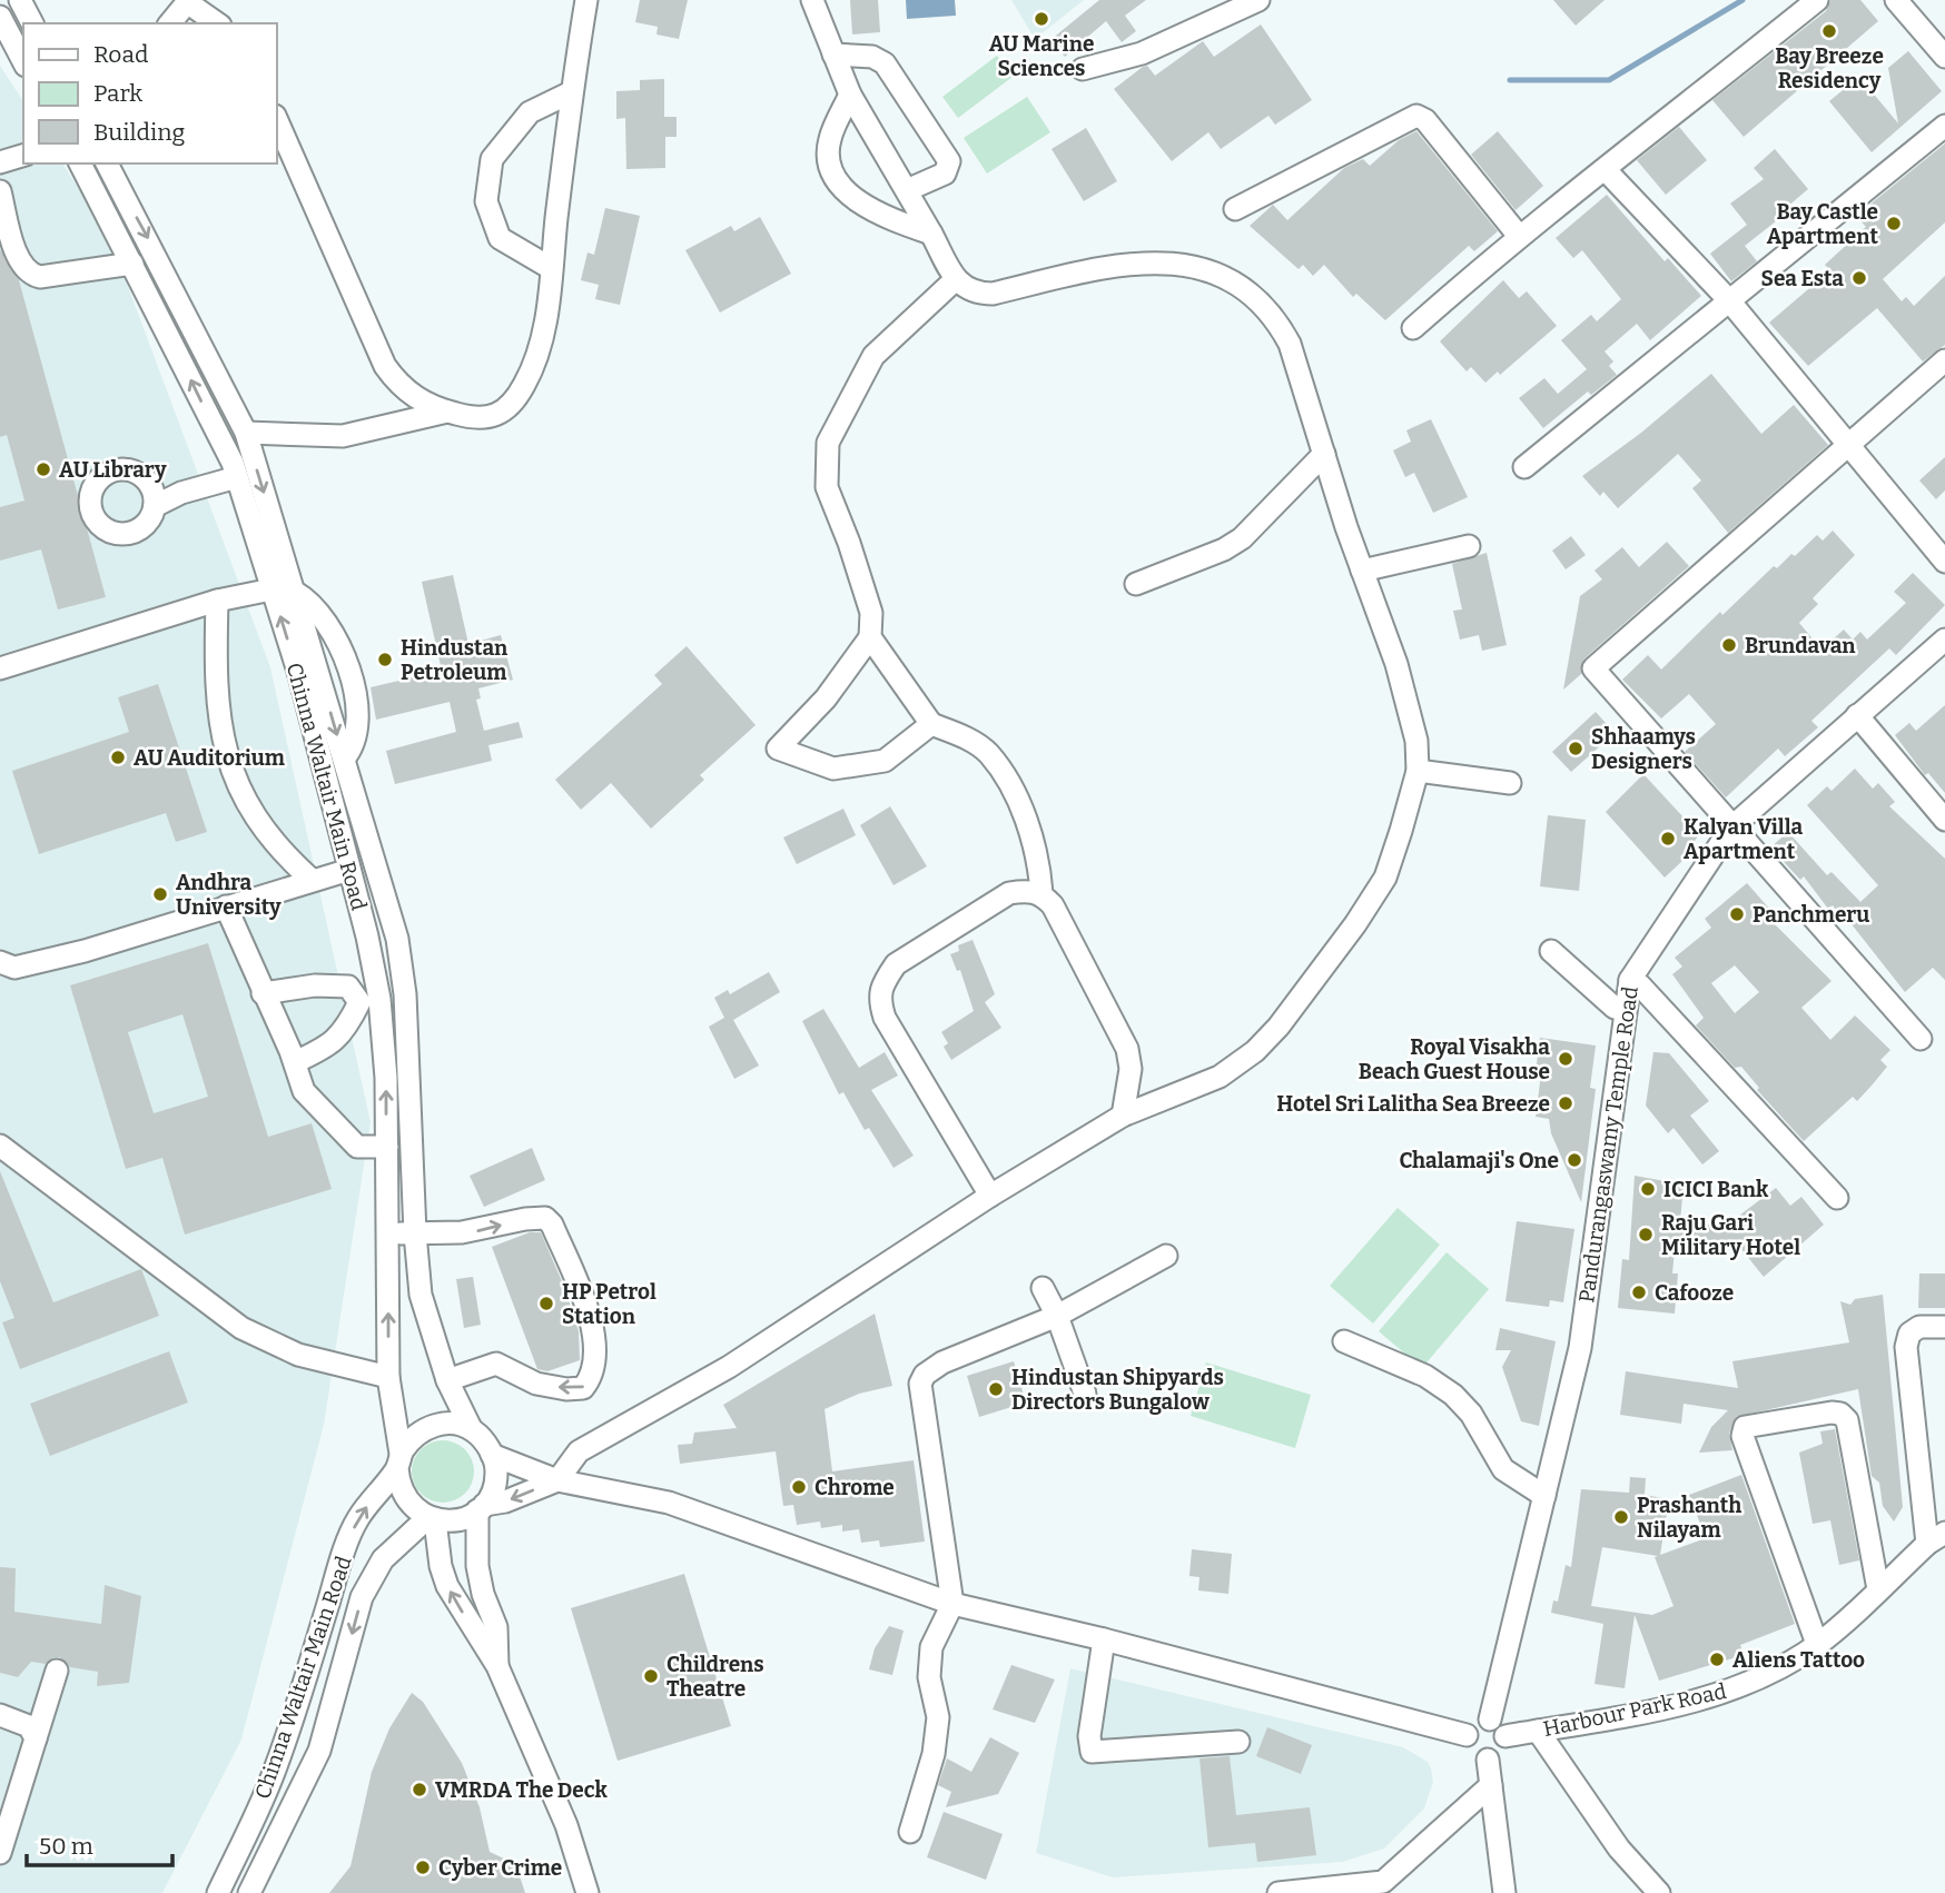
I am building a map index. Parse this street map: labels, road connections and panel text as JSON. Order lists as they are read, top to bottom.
{
  "streets": {
    "street": ["Chinna Waltair Main Road", "Pandurangaswamy Temple Road", "Harbour Park Road"]
  },
  "crossings": [
    ["Pandurangaswamy Temple Road", "Harbour Park Road"]
  ],
  "places": [
    "AU Marine Sciences",
    "Bay Breeze Residency",
    "Bay Castle Apartment",
    "Sea Esta",
    "AU Library",
    "Brundavan",
    "Hindustan Petroleum",
    "Shhaamys Designers",
    "AU Auditorium",
    "Kalyan Villa Apartment",
    "Andhra University",
    "Panchmeru",
    "Royal Visakha Beach Guest House",
    "Hotel Sri Lalitha Sea Breeze",
    "Chalamaji's One",
    "ICICI Bank",
    "Raju Gari Military Hotel",
    "Cafooze",
    "HP Petrol Station",
    "Hindustan Shipyards Directors Bungalow",
    "Chrome",
    "Prashanth Nilayam",
    "Aliens Tattoo",
    "Childrens Theatre",
    "VMRDA The Deck",
    "Cyber Crime"
  ],
  "legend": ["Road", "Park", "Building"],
  "scale_bar": "50 m"
}
